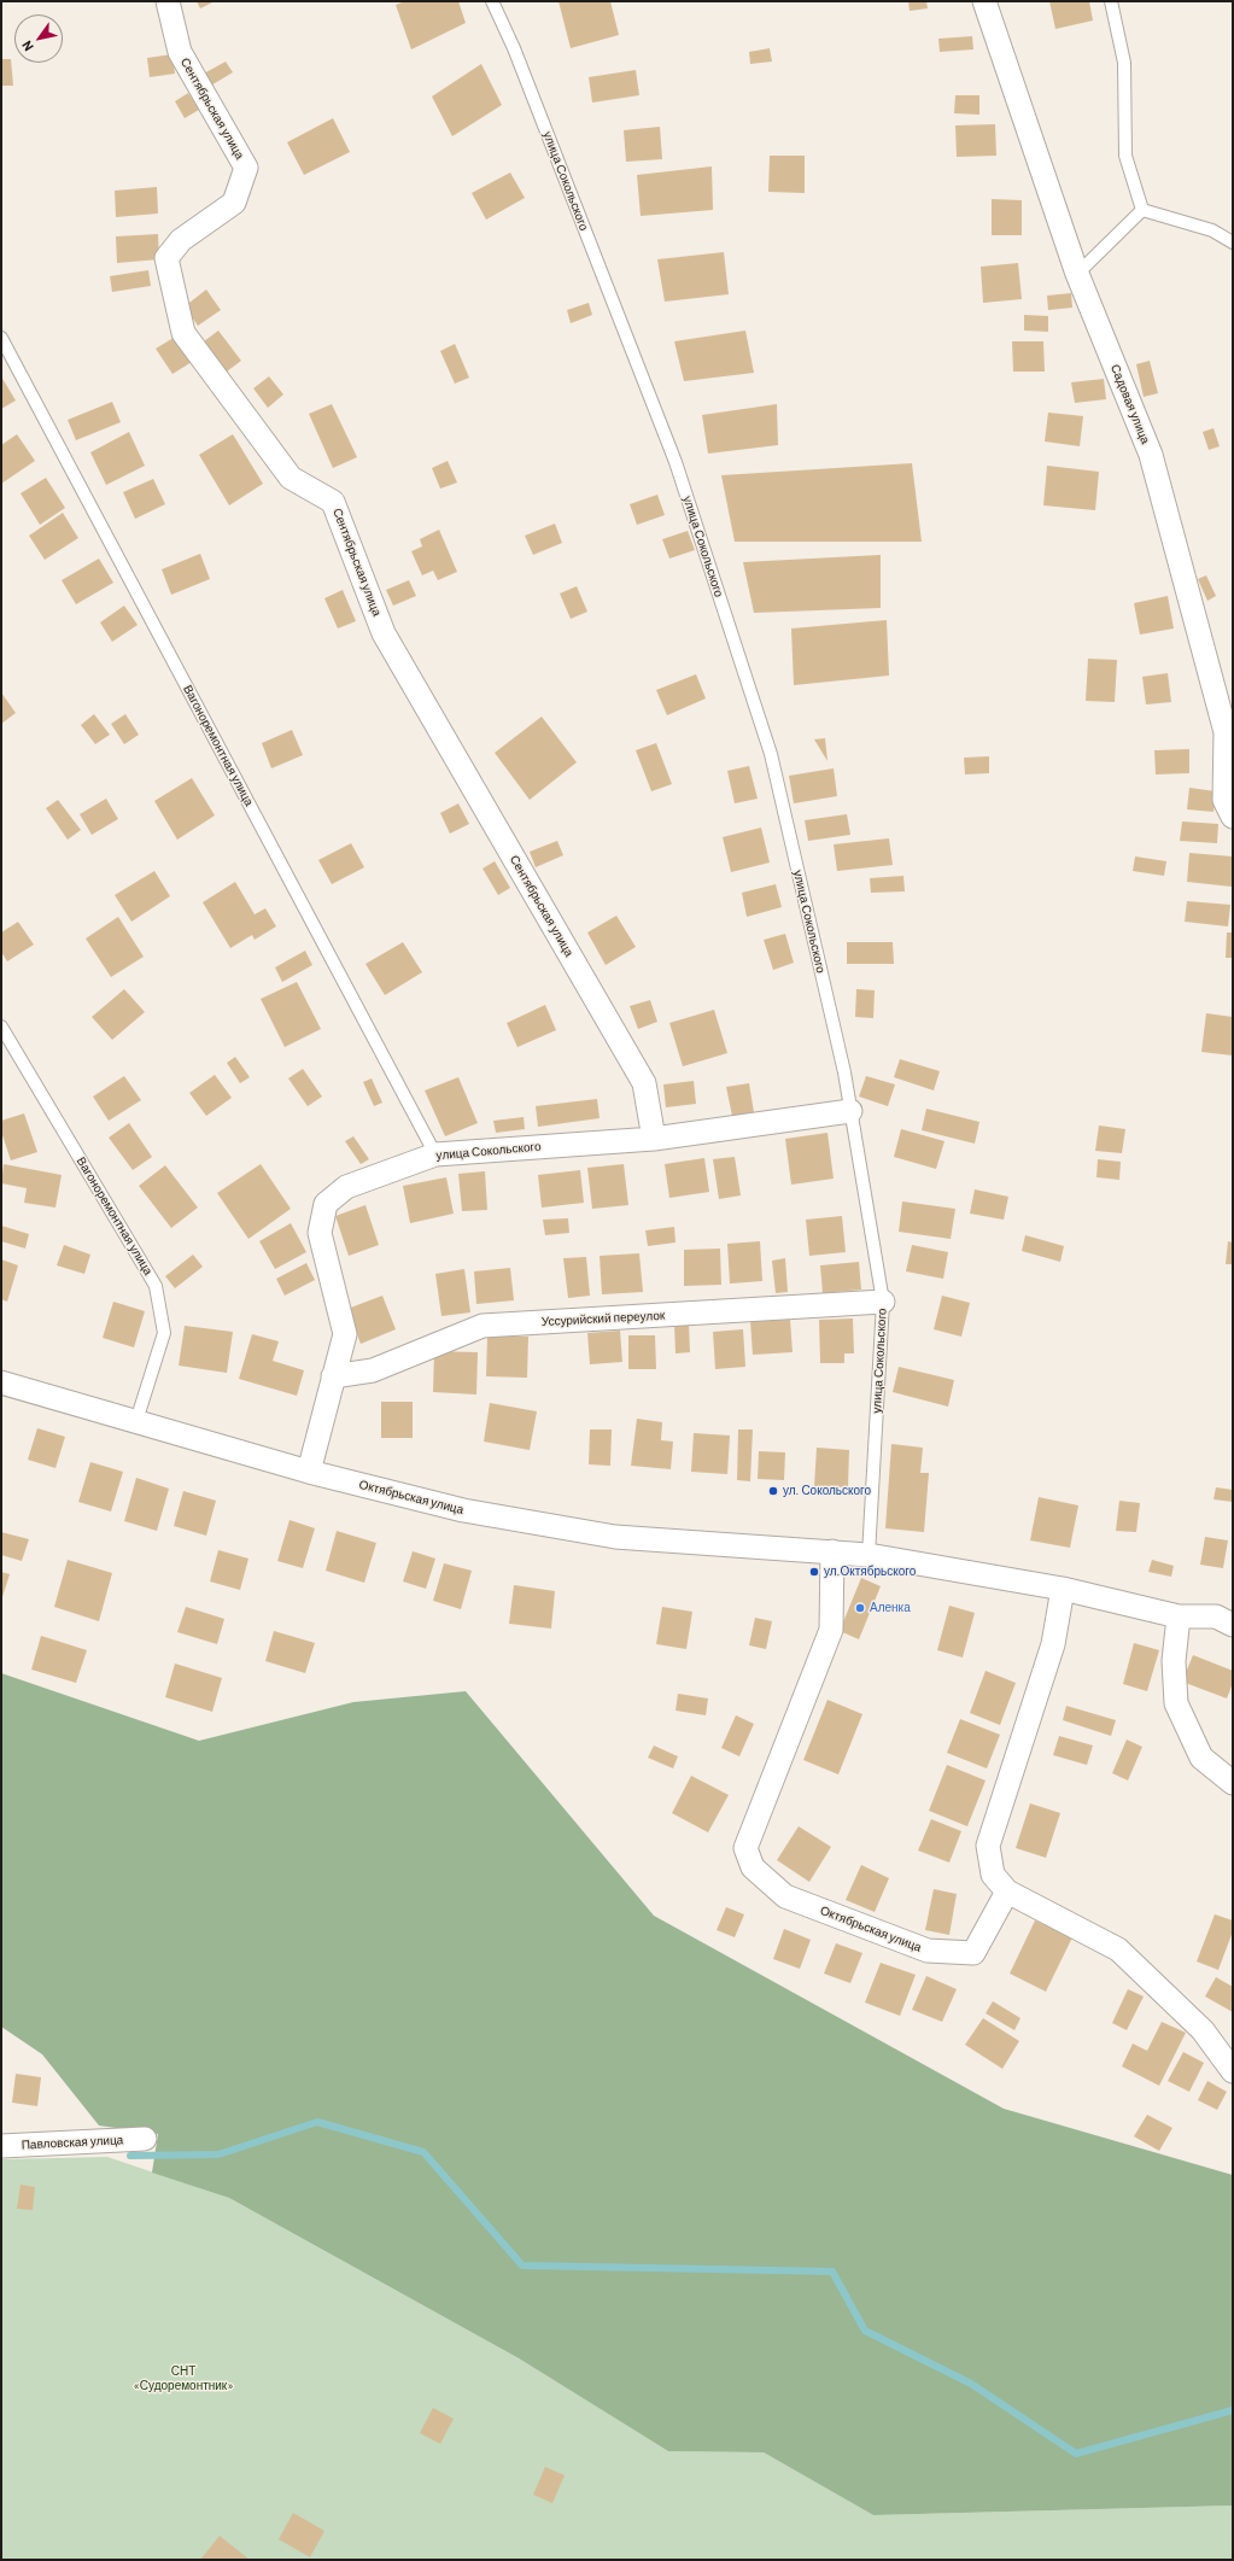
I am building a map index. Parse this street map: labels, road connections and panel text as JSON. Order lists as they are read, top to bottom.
{
  "streets": {
    "street": [
      "Сентябрьская улица",
      "улица Сокольского",
      "Садовая улица",
      "Уссурийский переулок",
      "Октябрьская улица",
      "Павловская улица"
    ],
    "lane": ["Вагоноремонтная улица"]
  },
  "crossings": [
    ["Сентябрьская улица", "улица Сокольского"],
    ["улица Сокольского", "Вагоноремонтная улица"],
    ["улица Сокольского", "Уссурийский переулок"],
    ["улица Сокольского", "Октябрьская улица"],
    ["Вагоноремонтная улица", "Октябрьская улица"]
  ],
  "parks": ["СНТ «Судоремонтник»"],
  "places": ["ул. Сокольского", "ул.Октябрьского", "Аленка"],
  "north": "bottom left"
}
